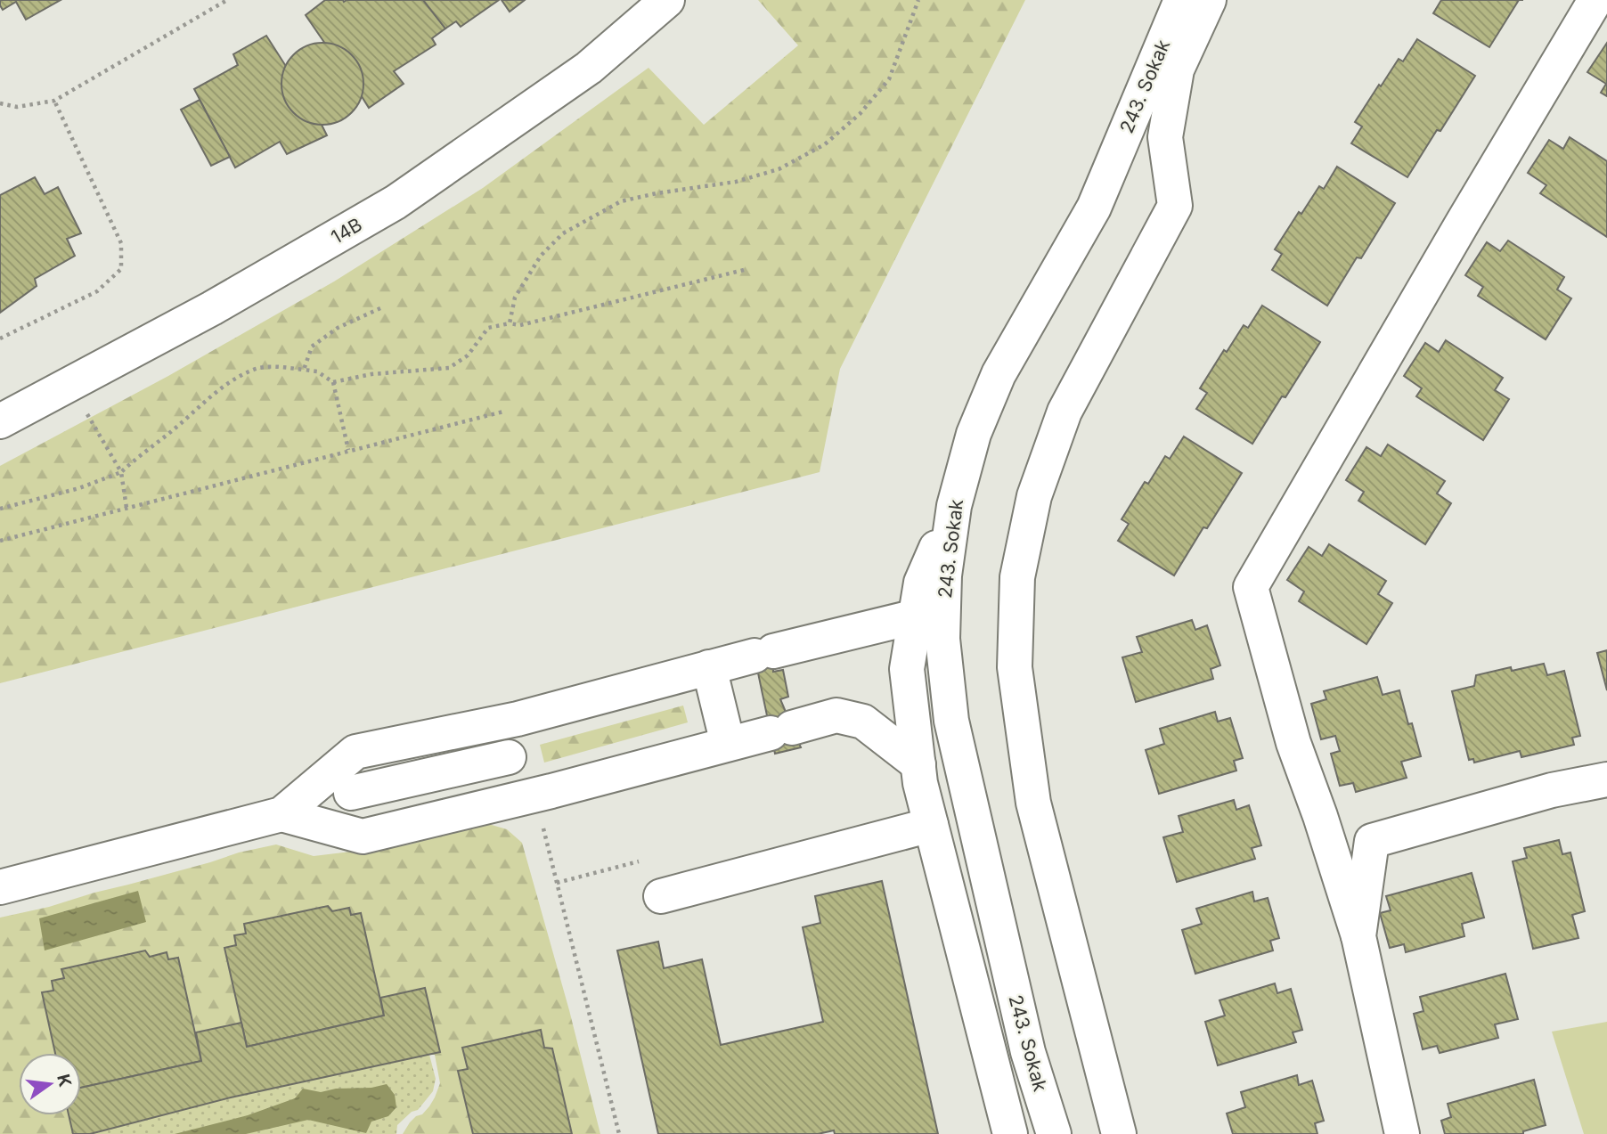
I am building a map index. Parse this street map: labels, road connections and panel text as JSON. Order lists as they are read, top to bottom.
{
  "streets": {
    "street": ["243. Sokak", "14B"]
  },
  "north": "right"
}
